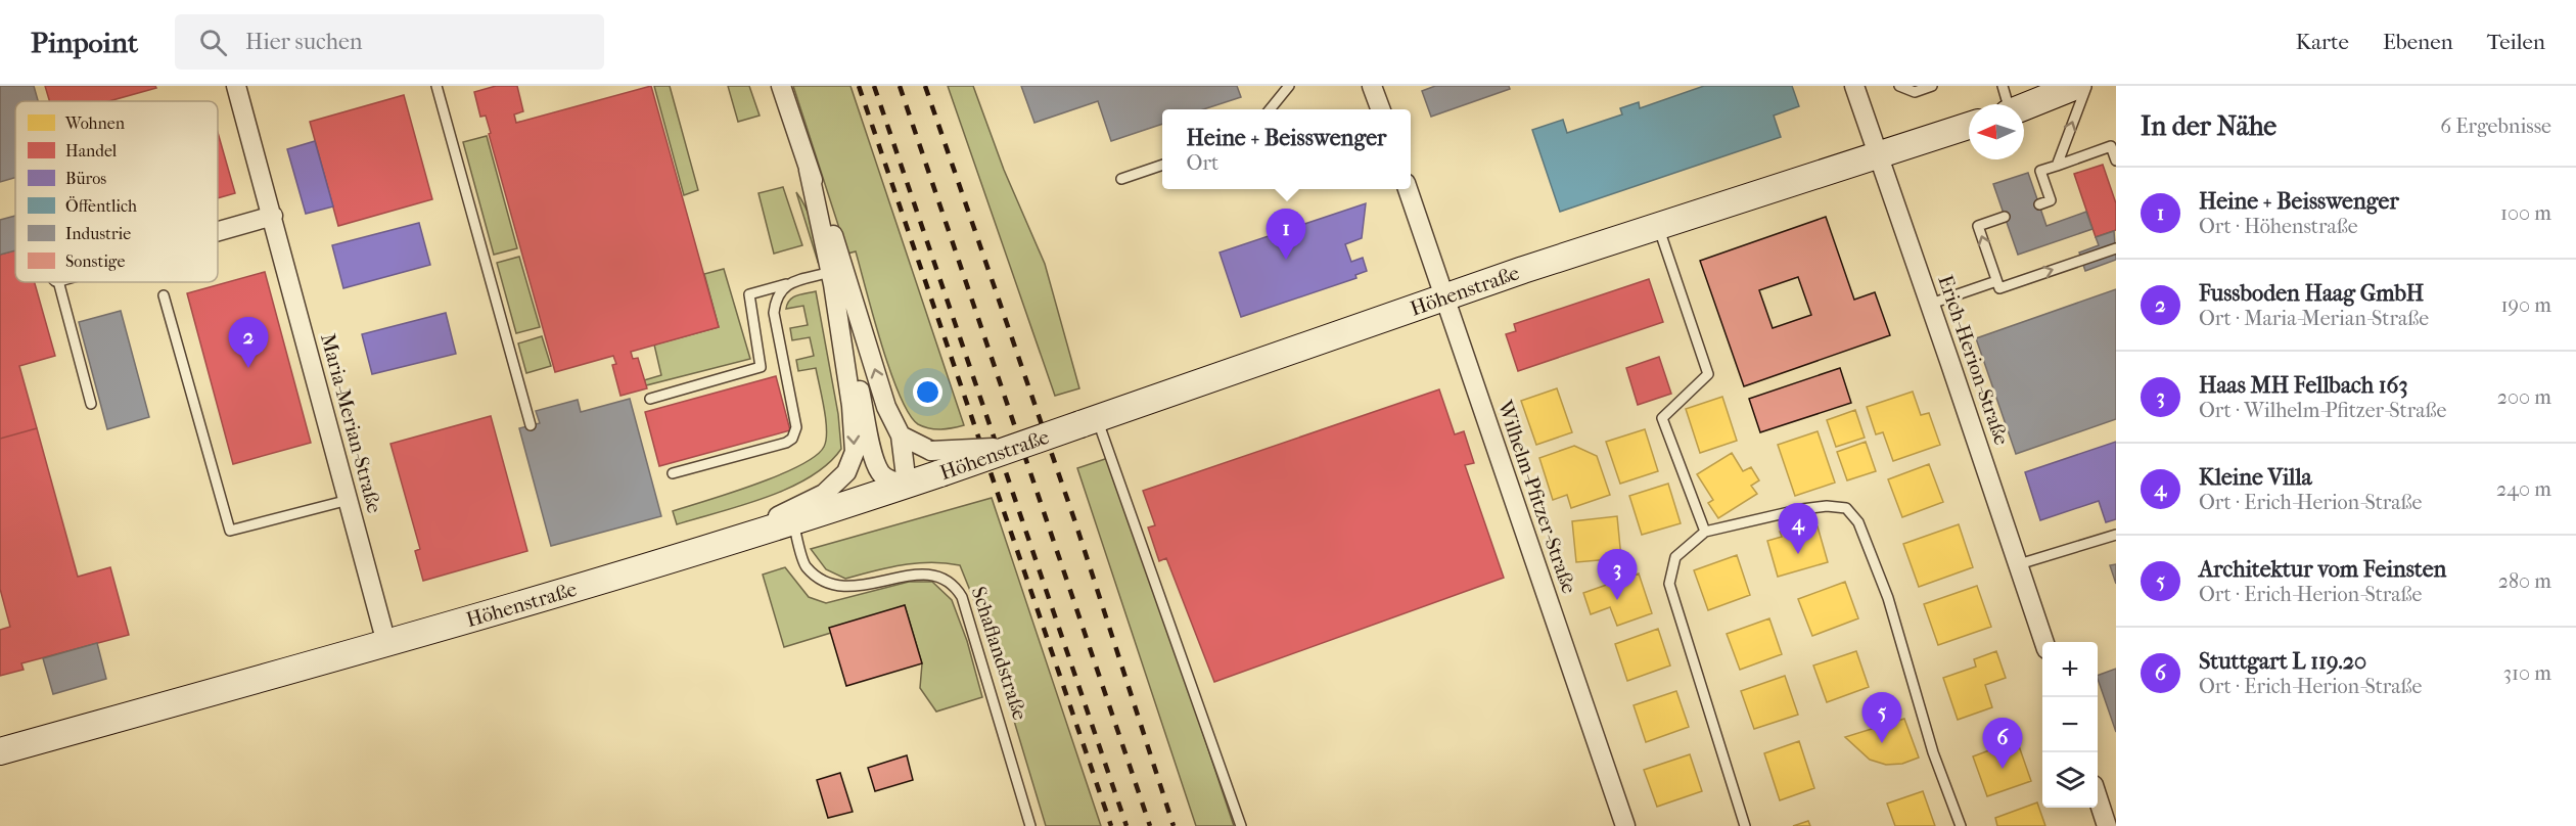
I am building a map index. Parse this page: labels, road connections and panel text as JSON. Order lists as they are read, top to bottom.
{
  "streets": {
    "main road": ["Höhenstraße"],
    "street": ["Erich-Herion-Straße", "Maria-Merian-Straße", "Wilhelm-Pfitzer-Straße"],
    "lane": ["Schaflandstraße"]
  },
  "crossings": [
    ["Höhenstraße", "Erich-Herion-Straße"],
    ["Höhenstraße", "Maria-Merian-Straße"],
    ["Höhenstraße", "Wilhelm-Pfitzer-Straße"],
    ["Höhenstraße", "Schaflandstraße"]
  ],
  "legend": [
    "Wohnen",
    "Handel",
    "Büros",
    "Öffentlich",
    "Industrie",
    "Sonstige"
  ],
  "north": "left",
  "page": {
    "header": "Pinpoint",
    "search": "Hier suchen",
    "nav": ["Karte", "Ebenen", "Teilen"],
    "heading": ["In der Nähe", "6 Ergebnisse"],
    "popup": ["Heine + Beisswenger", "Ort"],
    "list": [
      {
        "mark": "1",
        "name": "Heine + Beisswenger",
        "note": "Ort · Höhenstraße",
        "value": "100 m"
      },
      {
        "mark": "2",
        "name": "Fussboden Haag GmbH",
        "note": "Ort · Maria-Merian-Straße",
        "value": "190 m"
      },
      {
        "mark": "3",
        "name": "Haas MH Fellbach 163",
        "note": "Ort · Wilhelm-Pfitzer-Straße",
        "value": "200 m"
      },
      {
        "mark": "4",
        "name": "Kleine Villa",
        "note": "Ort · Erich-Herion-Straße",
        "value": "240 m"
      },
      {
        "mark": "5",
        "name": "Architektur vom Feinsten",
        "note": "Ort · Erich-Herion-Straße",
        "value": "280 m"
      },
      {
        "mark": "6",
        "name": "Stuttgart L 119.20",
        "note": "Ort · Erich-Herion-Straße",
        "value": "310 m"
      }
    ],
    "pins": [
      "1",
      "2",
      "4",
      "3",
      "5",
      "6"
    ],
    "map_buttons": ["+", "−"]
  }
}
